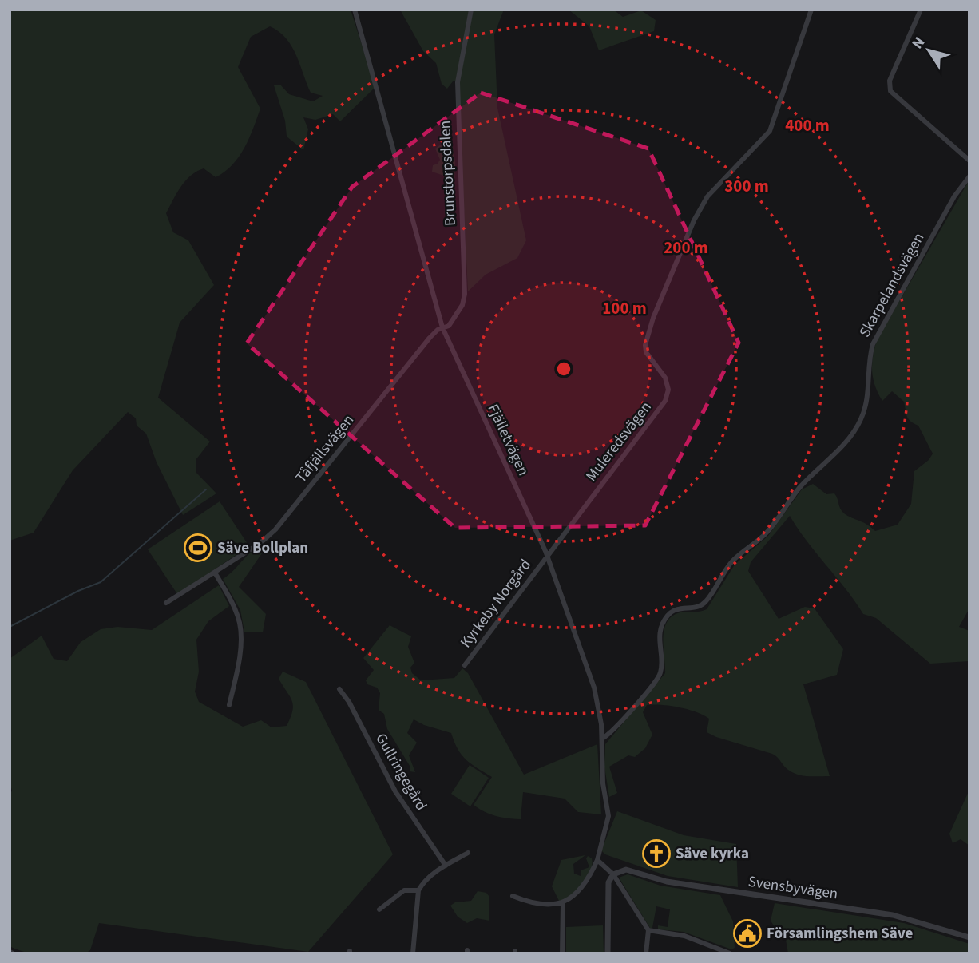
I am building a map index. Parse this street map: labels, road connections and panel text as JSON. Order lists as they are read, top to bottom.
{
  "streets": {
    "street": [
      "Brunstorpsdalen",
      "Skarpelandsvägen",
      "Fjälletvägen",
      "Muleredsvägen",
      "Tåfjällsvägen",
      "Kyrkeby Norgård",
      "Gullringegård",
      "Svensbyvägen"
    ]
  },
  "crossings": [
    ["Brunstorpsdalen", "Fjälletvägen"],
    ["Brunstorpsdalen", "Tåfjällsvägen"],
    ["Skarpelandsvägen", "Fjälletvägen"],
    ["Fjälletvägen", "Muleredsvägen"],
    ["Fjälletvägen", "Tåfjällsvägen"],
    ["Fjälletvägen", "Kyrkeby Norgård"],
    ["Muleredsvägen", "Kyrkeby Norgård"]
  ],
  "places": {
    "sports": ["Säve Bollplan"],
    "church": ["Säve kyrka"],
    "public building": ["Församlingshem Säve"]
  },
  "north": "top left",
  "rings": [
    "400 m",
    "300 m",
    "200 m",
    "100 m"
  ]
}
